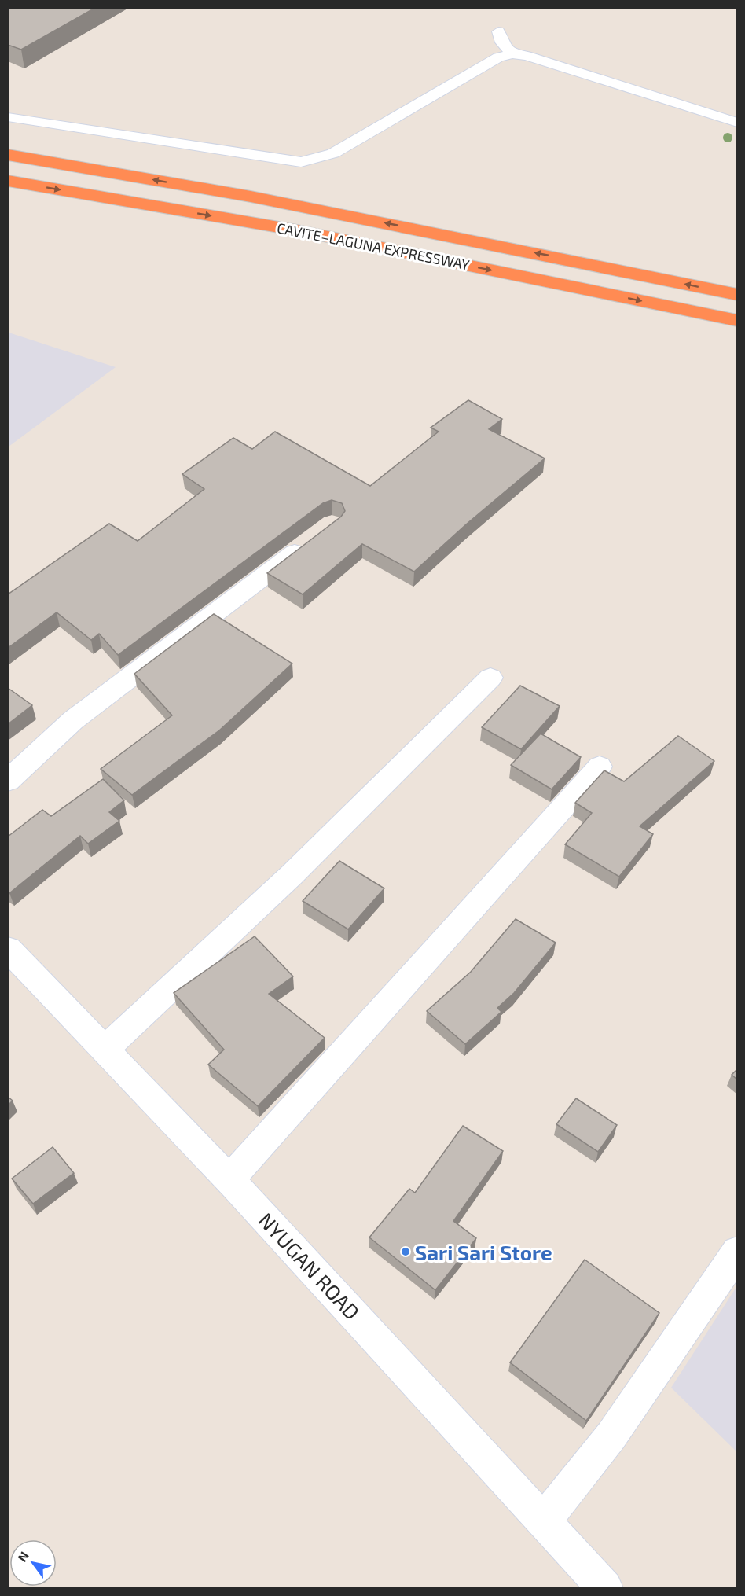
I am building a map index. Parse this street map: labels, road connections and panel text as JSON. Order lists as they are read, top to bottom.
{
  "streets": {
    "highway": ["CAVITE–LAGUNA EXPRESSWAY"],
    "street": ["NYUGAN ROAD"]
  },
  "places": ["Sari Sari Store"],
  "north": "top left"
}
